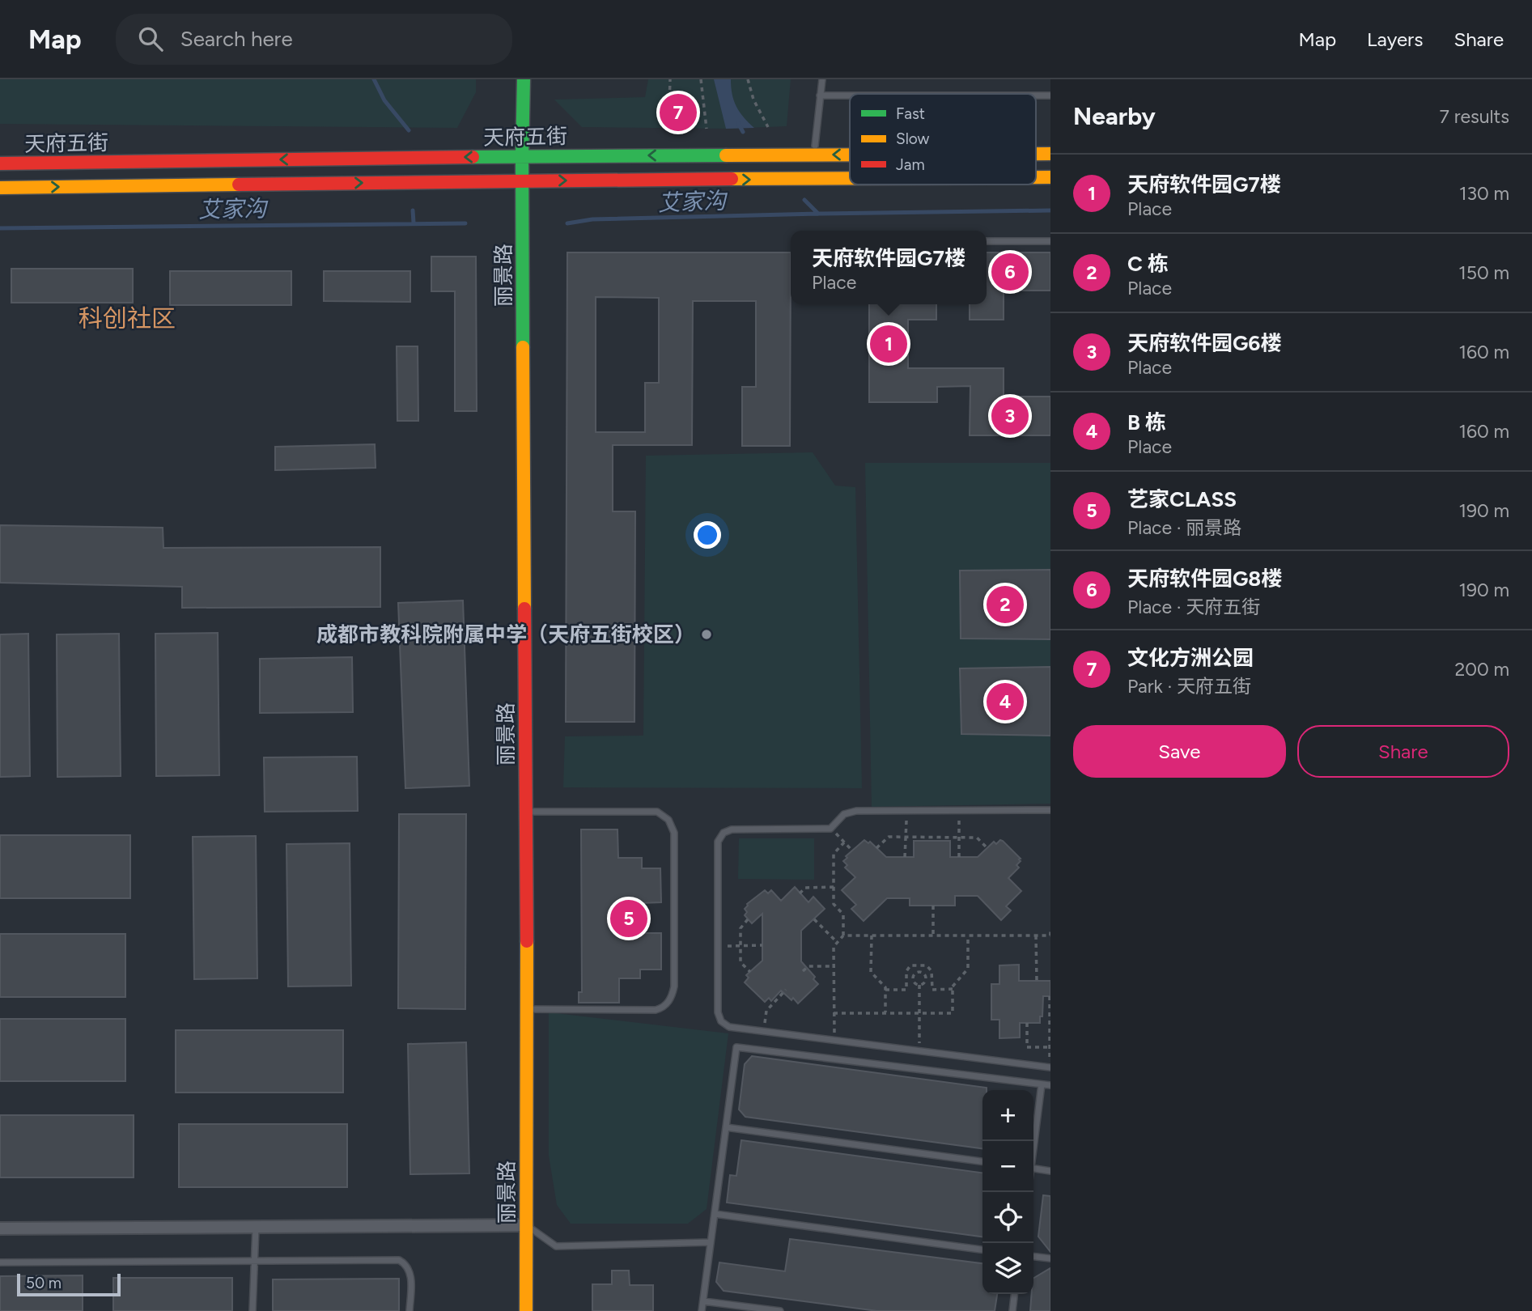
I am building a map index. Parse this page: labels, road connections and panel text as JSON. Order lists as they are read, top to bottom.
{
  "streets": {
    "street": ["天府五街", "丽景路"]
  },
  "crossings": [
    ["天府五街", "丽景路"]
  ],
  "districts": ["科创社区"],
  "water": ["艾家沟"],
  "places": ["成都市教科院附属中学（天府五街校区）"],
  "legend": ["Fast", "Slow", "Jam"],
  "scale_bar": "50 m",
  "page": {
    "header": "Map",
    "search": "Search here",
    "nav": ["Map", "Layers", "Share"],
    "heading": ["Nearby", "7 results"],
    "pins": [
      "7",
      "6",
      "1",
      "3",
      "2",
      "4",
      "5"
    ],
    "list": [
      {
        "mark": "1",
        "name": "天府软件园G7楼",
        "note": "Place",
        "value": "130 m"
      },
      {
        "mark": "2",
        "name": "C 栋",
        "note": "Place",
        "value": "150 m"
      },
      {
        "mark": "3",
        "name": "天府软件园G6楼",
        "note": "Place",
        "value": "160 m"
      },
      {
        "mark": "4",
        "name": "B 栋",
        "note": "Place",
        "value": "160 m"
      },
      {
        "mark": "5",
        "name": "艺家CLASS",
        "note": "Place · 丽景路",
        "value": "190 m"
      },
      {
        "mark": "6",
        "name": "天府软件园G8楼",
        "note": "Place · 天府五街",
        "value": "190 m"
      },
      {
        "mark": "7",
        "name": "文化方洲公园",
        "note": "Park · 天府五街",
        "value": "200 m"
      }
    ],
    "popup": ["天府软件园G7楼", "Place"],
    "buttons": ["Save", "Share"],
    "map_buttons": ["+", "−"],
    "scale": "50 m"
  }
}
